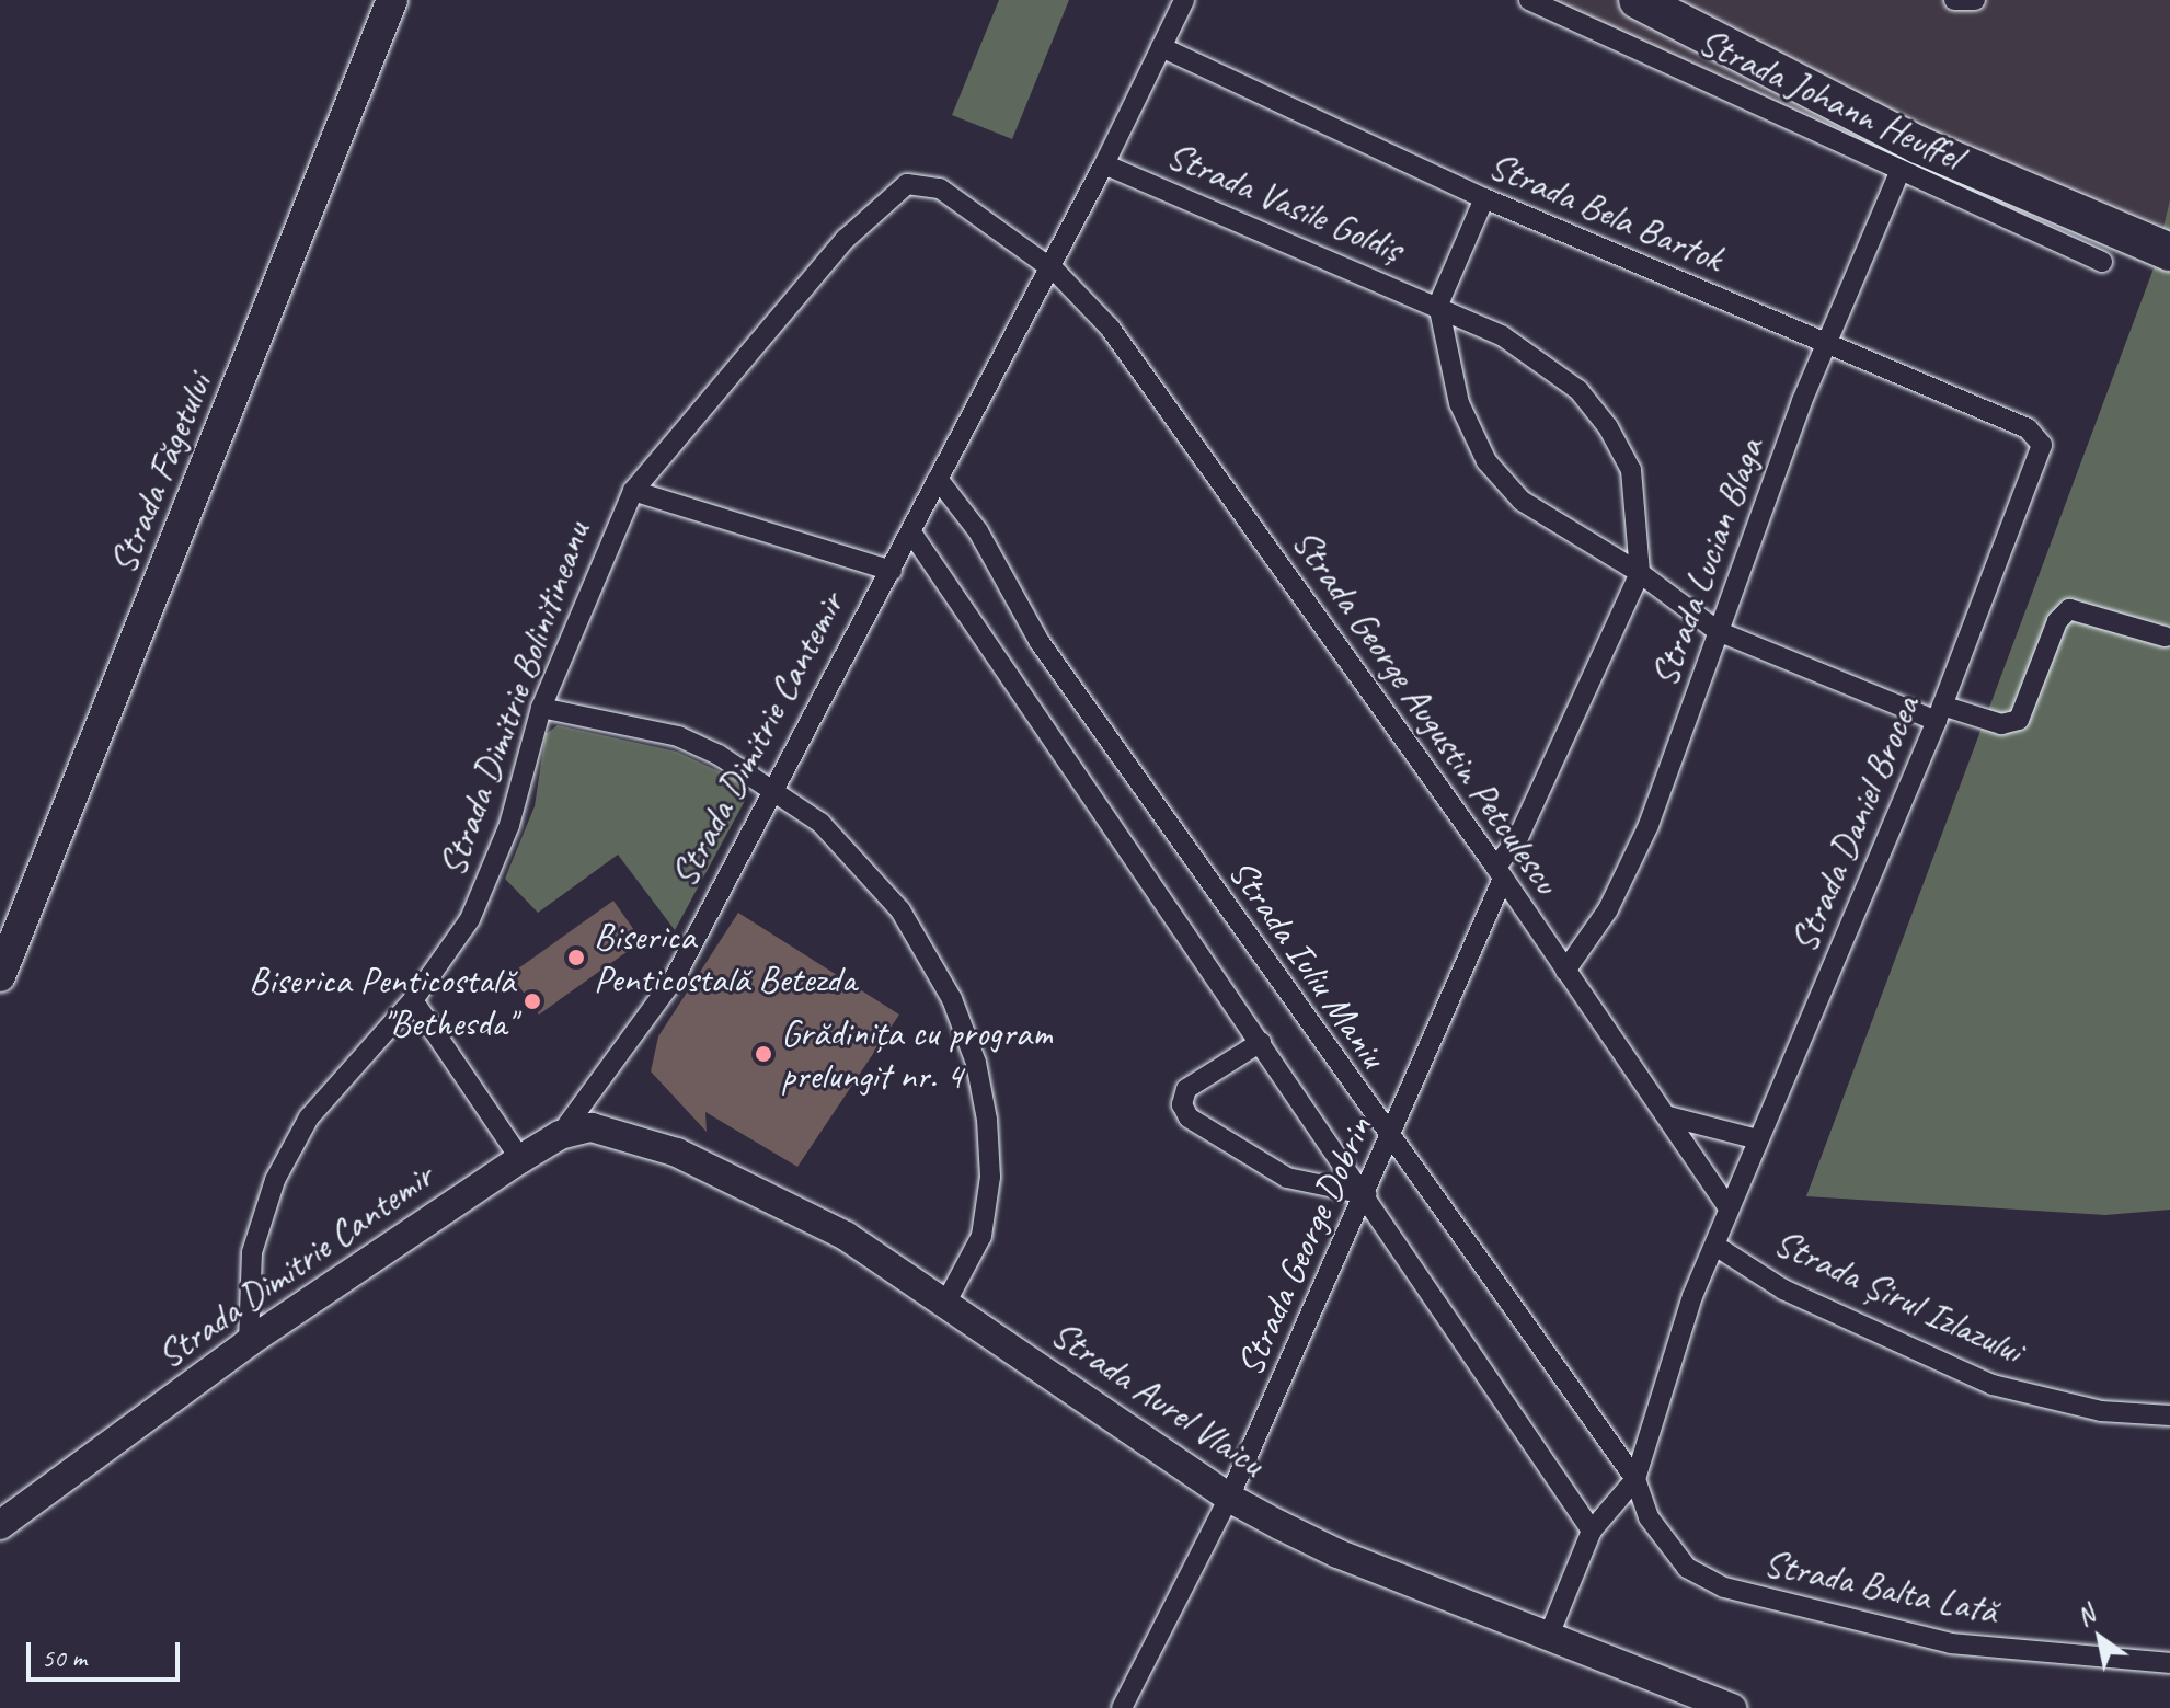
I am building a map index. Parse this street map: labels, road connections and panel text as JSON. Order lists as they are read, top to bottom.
{
  "streets": {
    "main road": ["Strada Făgetului"],
    "street": [
      "Strada Johann Heuffel",
      "Strada Vasile Goldiș",
      "Strada Bela Bartok",
      "Strada Lucian Blaga",
      "Strada Dimitrie Bolinitineanu",
      "Strada George Augustin Petculescu",
      "Strada Dimitrie Cantemir",
      "Strada Daniel Brocea",
      "Strada Iuliu Maniu",
      "Strada George Dobrin",
      "Strada Șirul Izlazului",
      "Strada Aurel Vlaicu",
      "Strada Balta Lată"
    ]
  },
  "crossings": [
    ["Strada Johann Heuffel", "Strada Lucian Blaga"],
    ["Strada Vasile Goldiș", "Strada George Augustin Petculescu"],
    ["Strada Vasile Goldiș", "Strada Dimitrie Cantemir"],
    ["Strada Vasile Goldiș", "Strada George Dobrin"],
    ["Strada Bela Bartok", "Strada Lucian Blaga"],
    ["Strada Bela Bartok", "Strada Dimitrie Cantemir"],
    ["Strada Bela Bartok", "Strada Daniel Brocea"],
    ["Strada Lucian Blaga", "Strada George Augustin Petculescu"],
    ["Strada Dimitrie Bolinitineanu", "Strada George Augustin Petculescu"],
    ["Strada Dimitrie Bolinitineanu", "Strada Dimitrie Cantemir"],
    ["Strada George Augustin Petculescu", "Strada Dimitrie Cantemir"],
    ["Strada George Augustin Petculescu", "Strada Daniel Brocea"],
    ["Strada George Augustin Petculescu", "Strada George Dobrin"],
    ["Strada Dimitrie Cantemir", "Strada Iuliu Maniu"],
    ["Strada Dimitrie Cantemir", "Strada Aurel Vlaicu"],
    ["Strada Daniel Brocea", "Strada Șirul Izlazului"],
    ["Strada Iuliu Maniu", "Strada George Dobrin"],
    ["Strada Iuliu Maniu", "Strada Șirul Izlazului"],
    ["Strada Iuliu Maniu", "Strada Balta Lată"],
    ["Strada George Dobrin", "Strada Aurel Vlaicu"],
    ["Strada Șirul Izlazului", "Strada Aurel Vlaicu"],
    ["Strada Șirul Izlazului", "Strada Balta Lată"]
  ],
  "places": ["Biserica Penticostală Betezda", "Biserica Penticostală \"Bethesda\"", "Grădinița cu program prelungit nr. 4"],
  "scale_bar": "50 m",
  "north": "top left"
}
